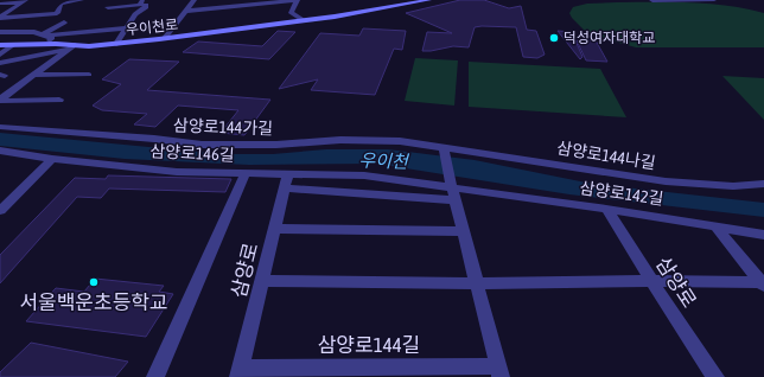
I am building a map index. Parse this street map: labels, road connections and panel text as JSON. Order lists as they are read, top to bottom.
{
  "streets": {
    "street": [
      "우이천로",
      "삼양로144가길",
      "삼양로146길",
      "삼양로144나길",
      "삼양로142길",
      "삼양로",
      "삼양로144길"
    ]
  },
  "crossings": [
    ["삼양로144가길", "삼양로144나길"],
    ["삼양로144가길", "삼양로144길"],
    ["삼양로144나길", "삼양로144길"],
    ["삼양로142길", "삼양로"],
    ["삼양로142길", "삼양로144길"],
    ["삼양로", "삼양로144길"]
  ],
  "water": ["우이천"],
  "places": ["덕성여자대학교", "서울백운초등학교"]
}
